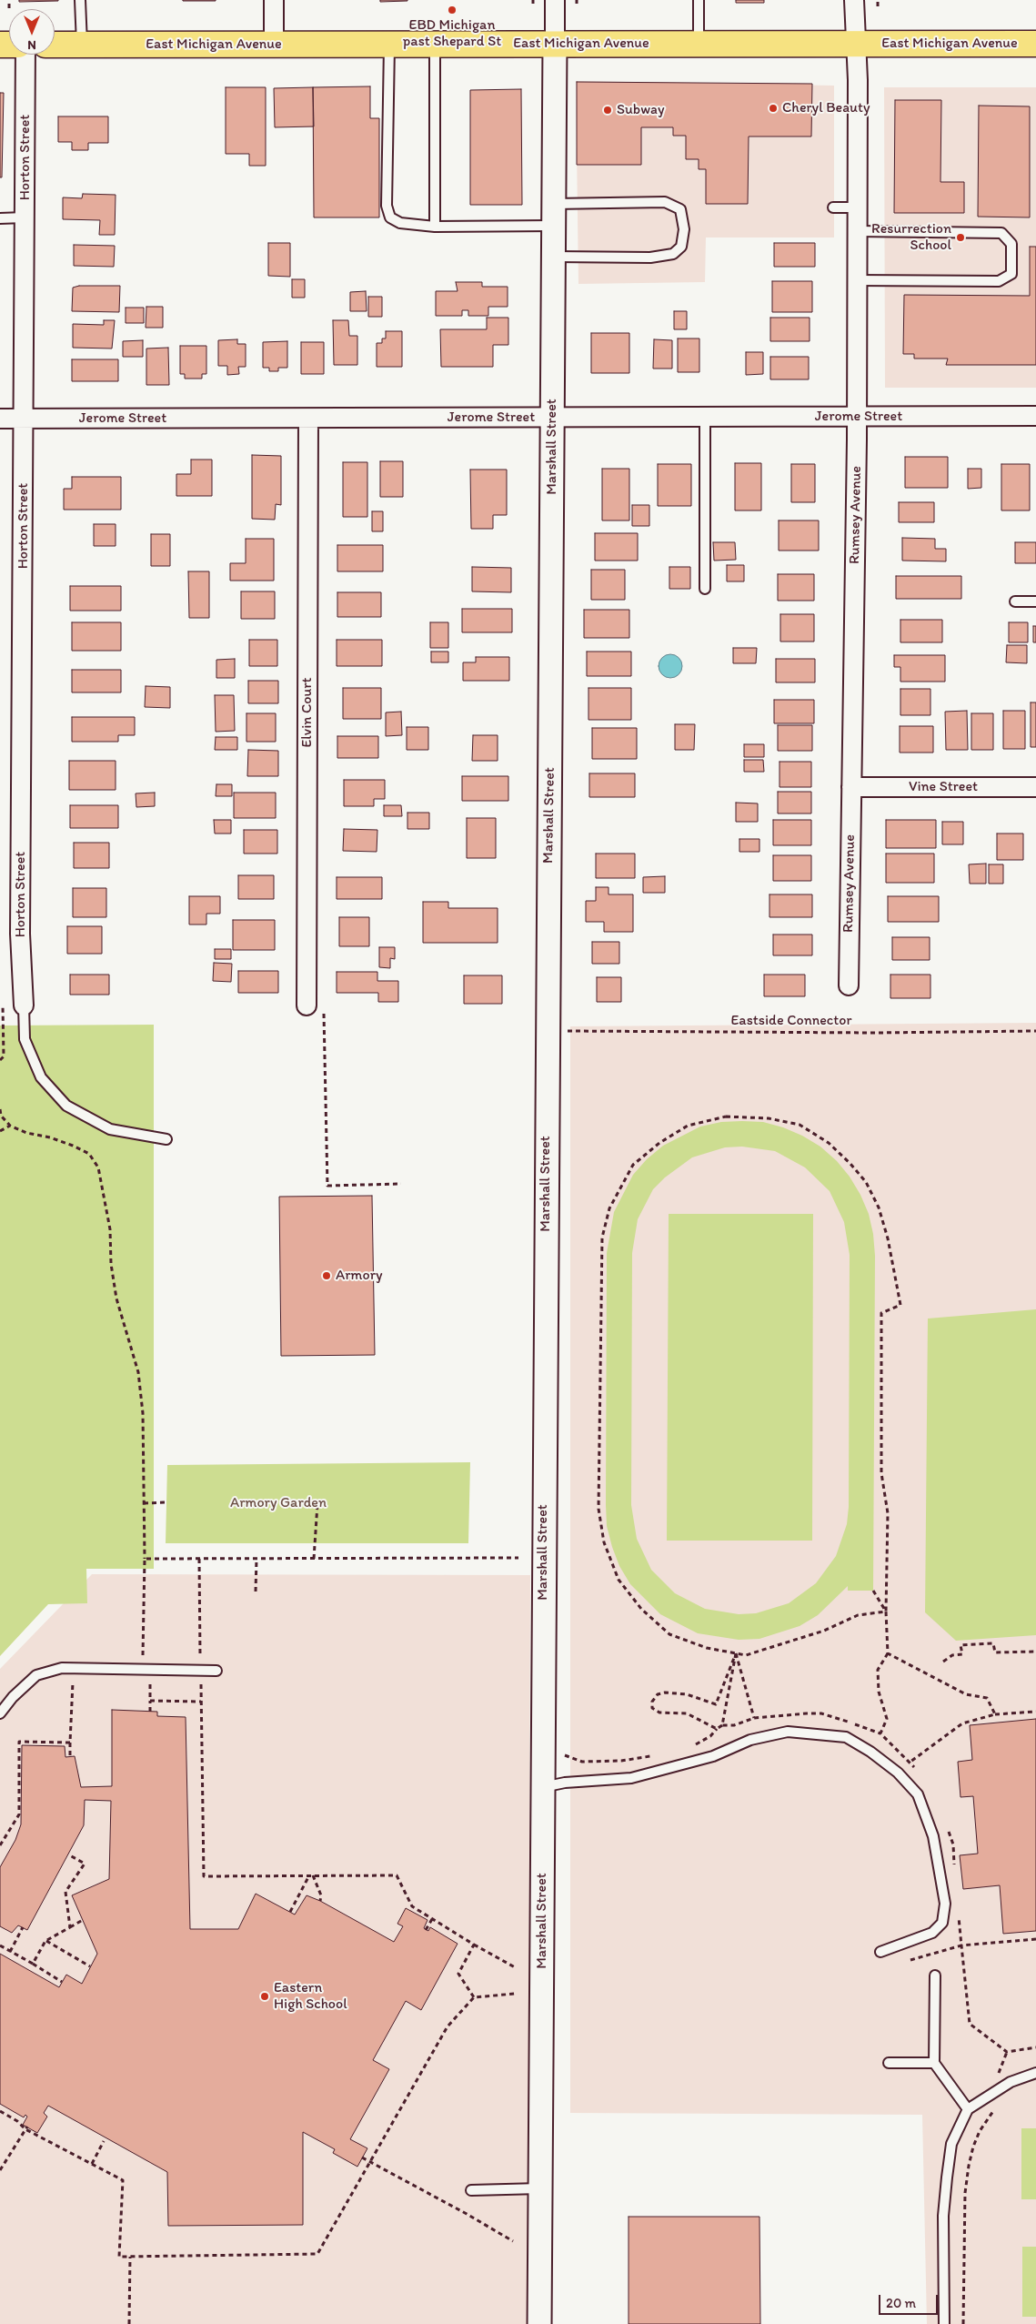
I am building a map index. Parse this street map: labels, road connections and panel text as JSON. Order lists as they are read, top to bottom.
{
  "streets": {
    "main road": ["East Michigan Avenue"],
    "street": [
      "Horton Street",
      "Jerome Street",
      "Marshall Street",
      "Rumsey Avenue",
      "Elvin Court",
      "Vine Street"
    ],
    "path": ["Eastside Connector"]
  },
  "crossings": [
    ["East Michigan Avenue", "Marshall Street"],
    ["East Michigan Avenue", "Rumsey Avenue"],
    ["Horton Street", "Jerome Street"],
    ["Jerome Street", "Marshall Street"],
    ["Jerome Street", "Rumsey Avenue"],
    ["Jerome Street", "Elvin Court"],
    ["Marshall Street", "Eastside Connector"],
    ["Rumsey Avenue", "Vine Street"]
  ],
  "parks": ["Armory Garden"],
  "places": [
    "EBD Michigan past Shepard St",
    "Cheryl Beauty",
    "Subway",
    "Resurrection School",
    "Armory",
    "Eastern High School"
  ],
  "scale_bar": "20 m",
  "north": "bottom"
}
